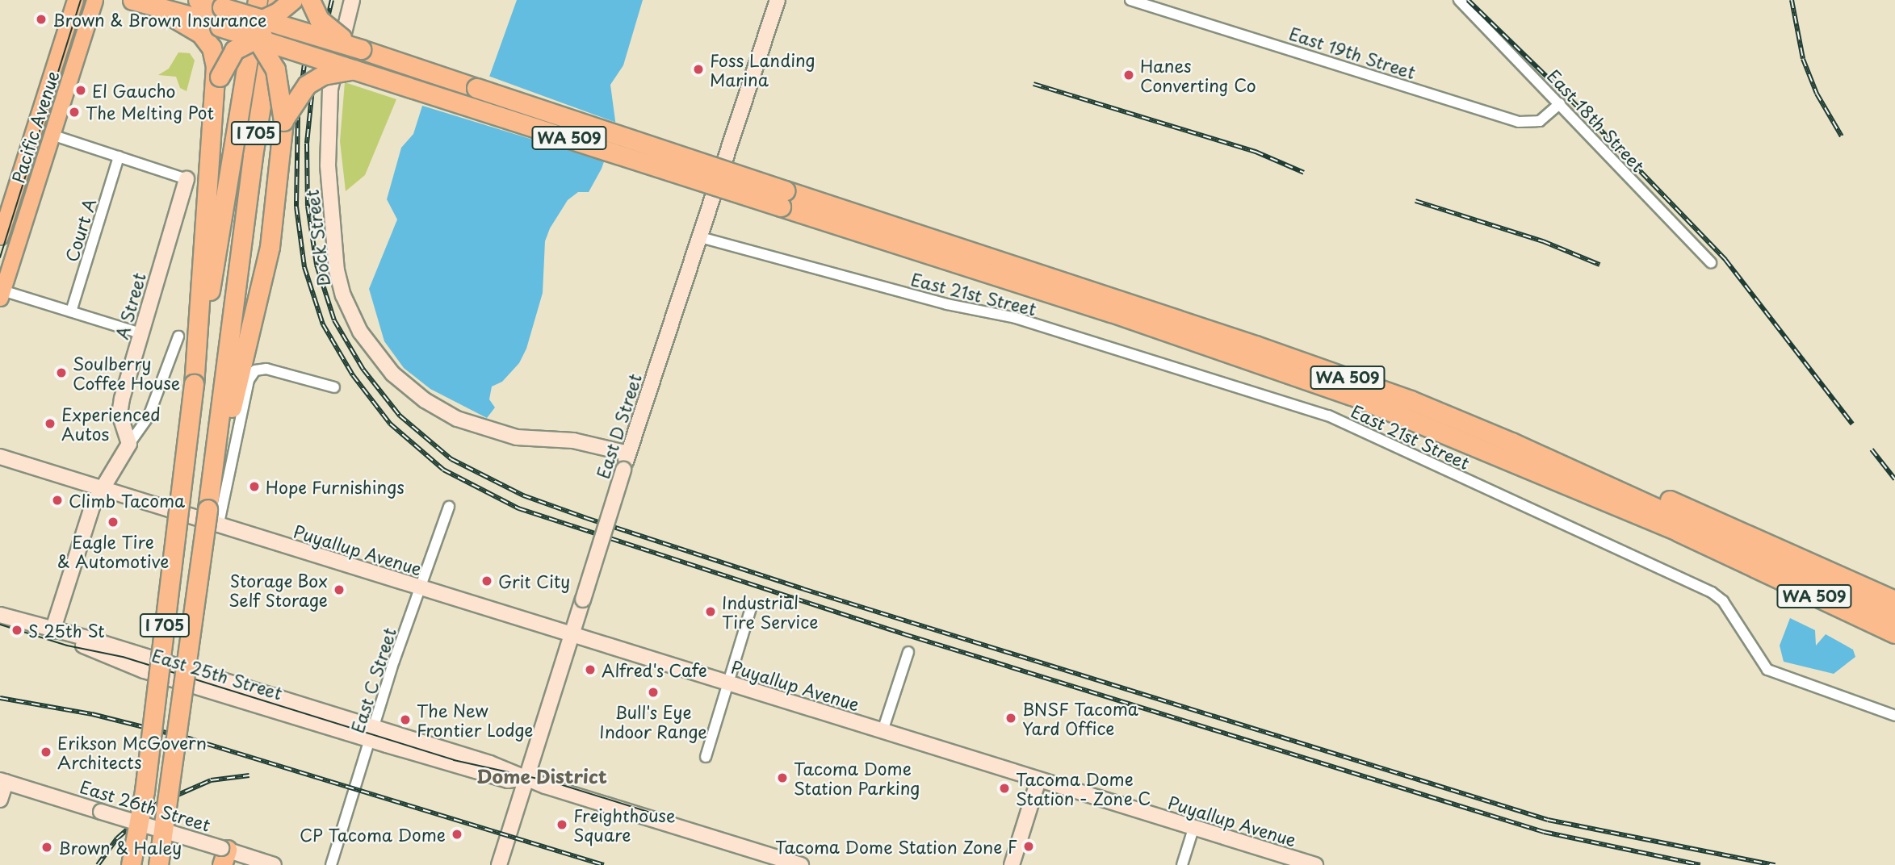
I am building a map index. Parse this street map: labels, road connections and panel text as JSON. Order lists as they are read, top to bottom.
{
  "streets": {
    "highway": ["I 705", "WA 509"],
    "main road": ["Pacific Avenue"],
    "street": [
      "East 19th Street",
      "East 18th Street",
      "Court A",
      "Dock Street",
      "East 21st Street",
      "A Street",
      "East D Street",
      "Puyallup Avenue",
      "East 25th Street",
      "East C Street",
      "East 26th Street"
    ]
  },
  "crossings": [
    ["East 19th Street", "East 18th Street"],
    ["Dock Street", "East D Street"],
    ["East 21st Street", "East D Street"],
    ["East D Street", "Puyallup Avenue"],
    ["East D Street", "East 25th Street"],
    ["Puyallup Avenue", "East C Street"],
    ["East 25th Street", "East C Street"]
  ],
  "districts": ["Dome District"],
  "places": [
    "Brown & Brown Insurance",
    "Foss Landing Marina",
    "Hanes Converting Co",
    "El Gaucho",
    "The Melting Pot",
    "Soulberry Coffee House",
    "Experienced Autos",
    "Hope Furnishings",
    "Climb Tacoma",
    "Eagle Tire & Automotive",
    "Grit City",
    "Storage Box Self Storage",
    "Industrial Tire Service",
    "S 25th St",
    "Alfred's Cafe",
    "Bull's Eye Indoor Range",
    "BNSF Tacoma Yard Office",
    "The New Frontier Lodge",
    "Erikson McGovern Architects",
    "Tacoma Dome Station Parking",
    "Tacoma Dome Station - Zone C",
    "Freighthouse Square",
    "CP Tacoma Dome",
    "Tacoma Dome Station Zone F",
    "Brown & Haley"
  ]
}
